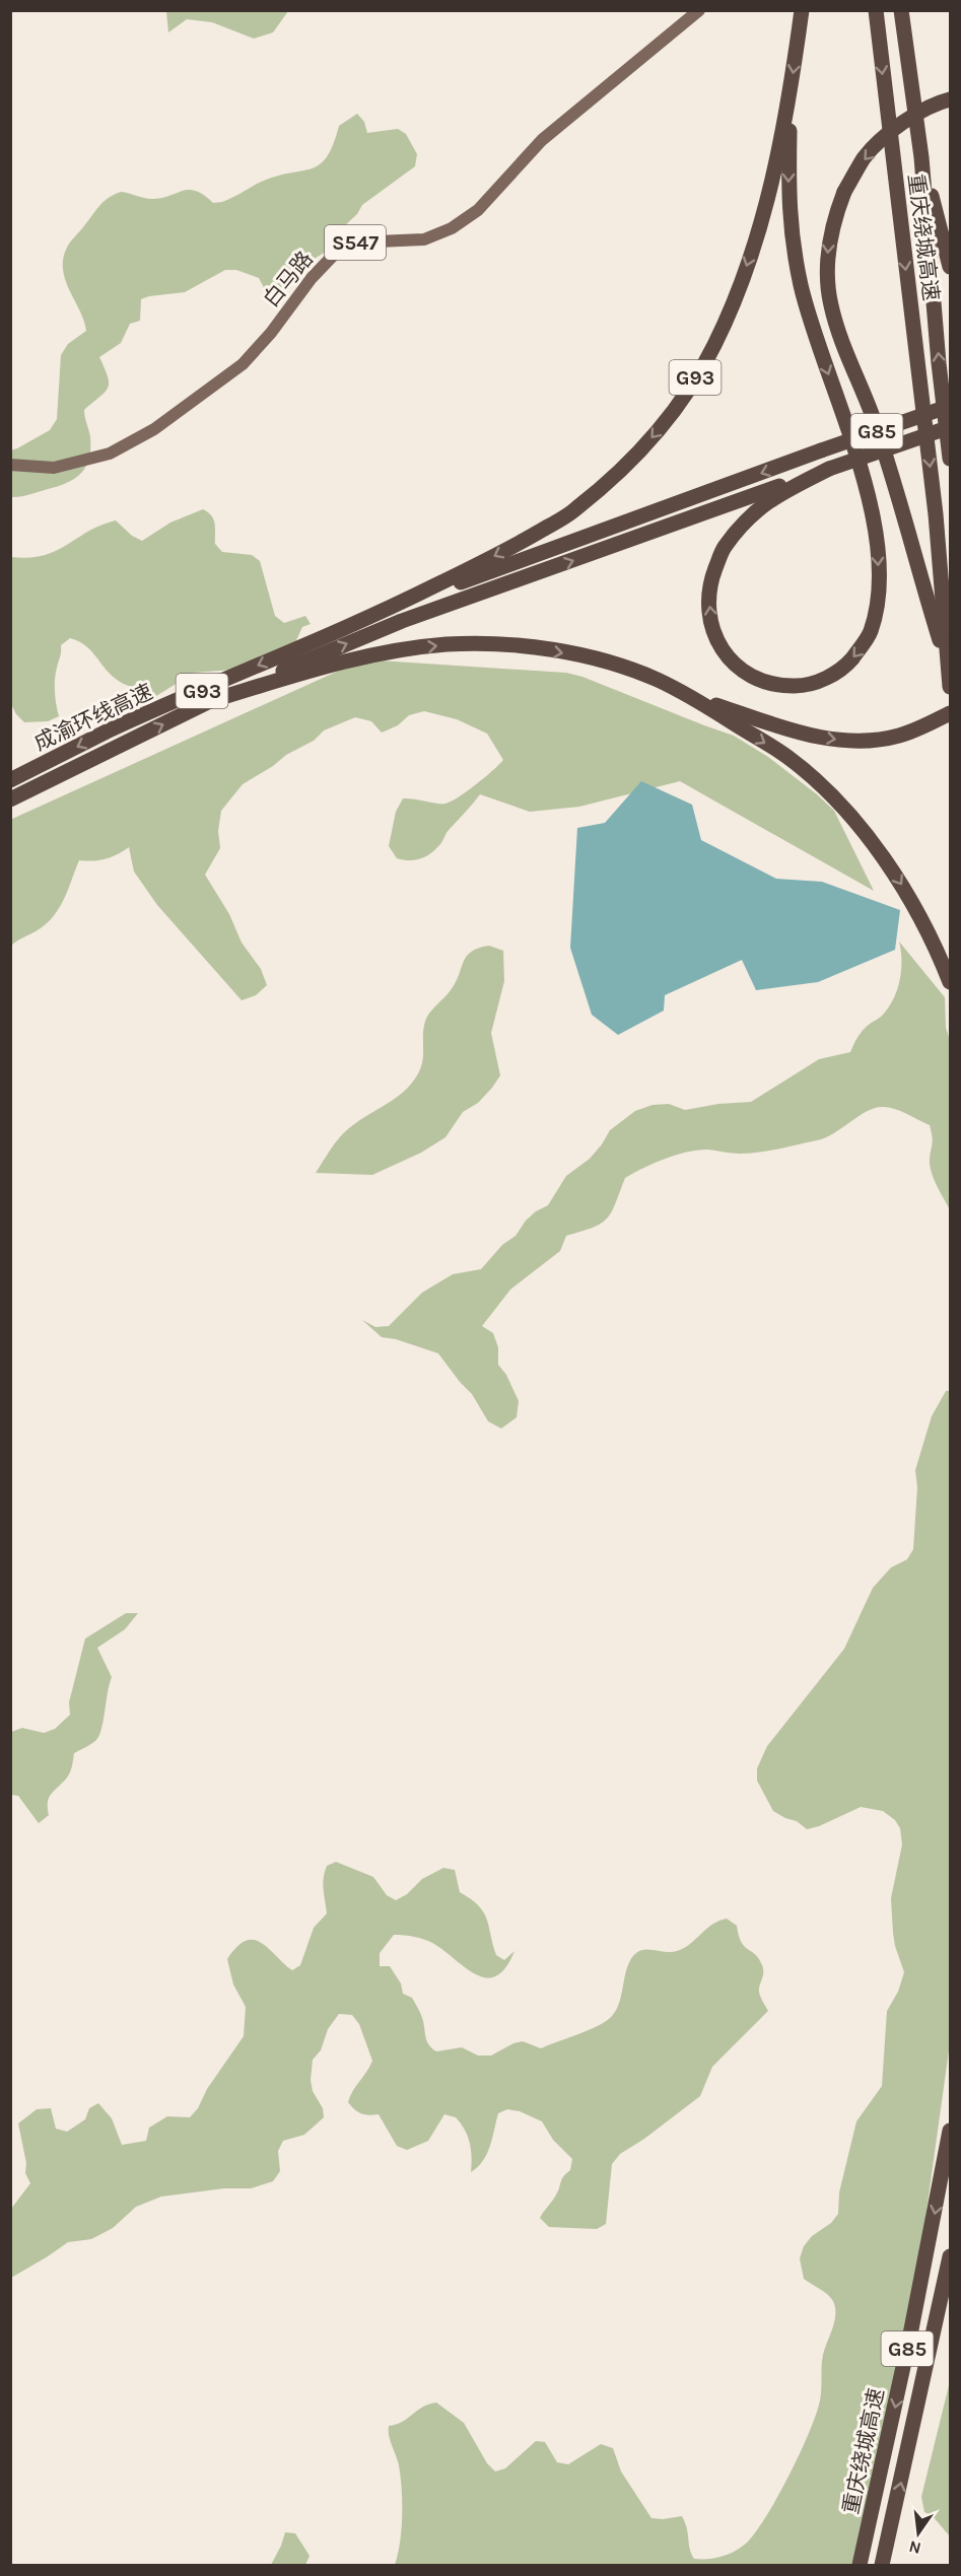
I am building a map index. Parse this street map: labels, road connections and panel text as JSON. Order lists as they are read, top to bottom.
{
  "streets": {
    "highway": [
      "重庆绕城高速",
      "G93",
      "G85",
      "成渝环线高速"
    ],
    "main road": ["S547", "白马路"]
  },
  "crossings": [
    ["重庆绕城高速", "G85"],
    ["G93", "成渝环线高速"]
  ],
  "north": "bottom"
}
